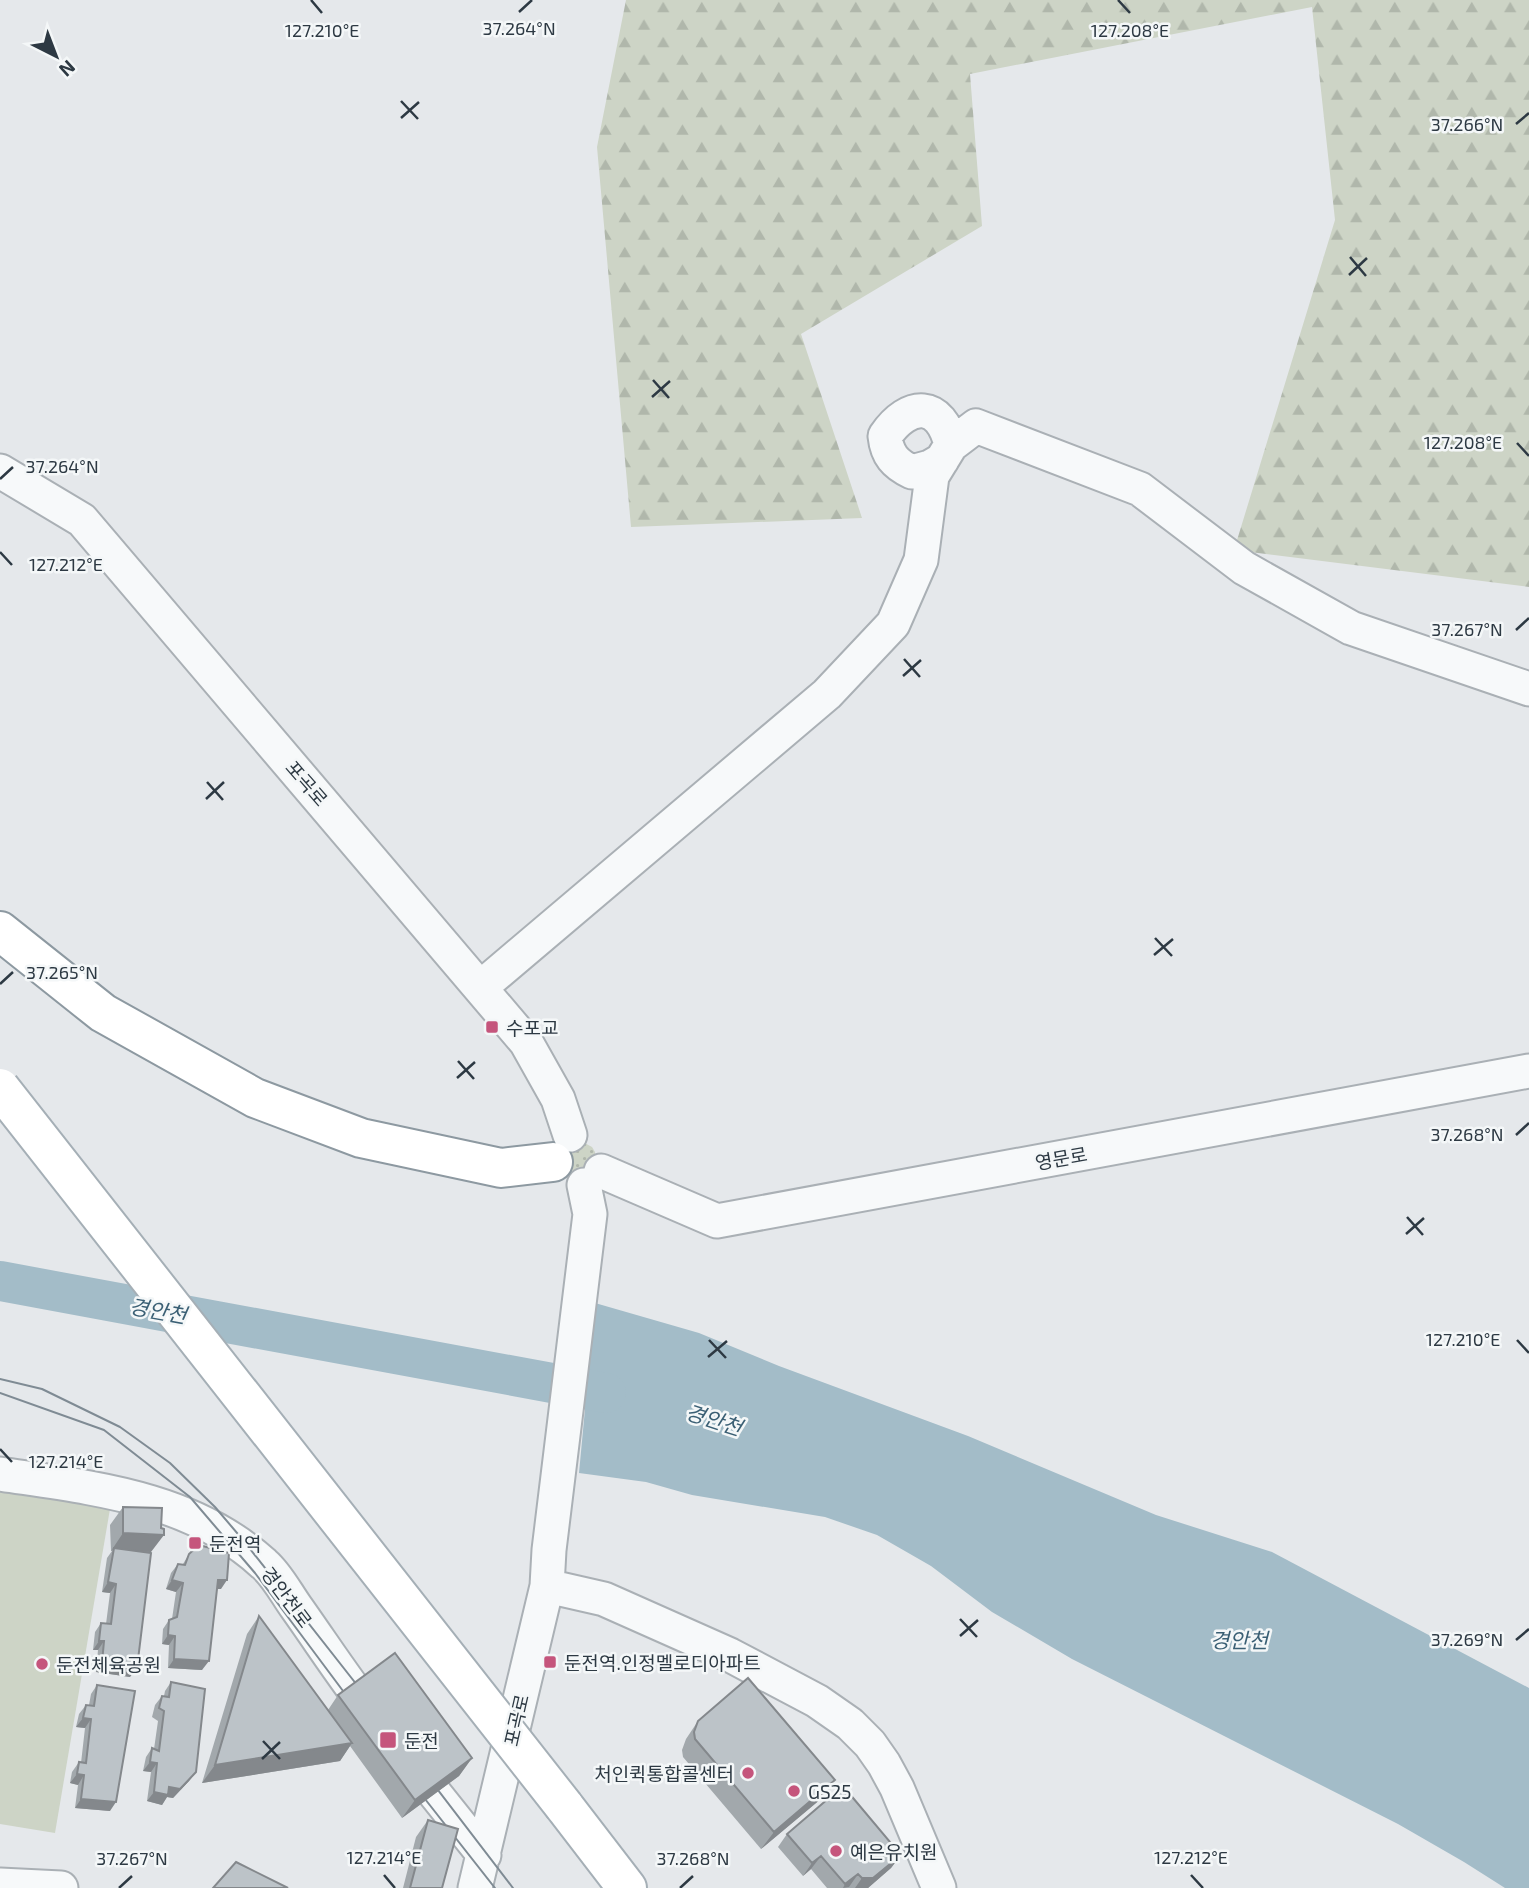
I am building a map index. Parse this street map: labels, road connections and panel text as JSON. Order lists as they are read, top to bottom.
{
  "streets": {
    "street": ["포곡로", "영문로", "경안천로"]
  },
  "crossings": [
    ["포곡로", "영문로"],
    ["포곡로", "경안천로"]
  ],
  "water": ["경안천"],
  "places": {
    "transit": [
      "수포교",
      "둔전역",
      "둔전역.인정멜로디아파트",
      "둔전"
    ],
    "other": [
      "둔전체육공원",
      "처인퀵통합콜센터",
      "GS25",
      "예은유치원"
    ]
  },
  "north": "bottom right",
  "coordinates": [
    "37.264°N",
    "127.210°E",
    "127.208°E",
    "37.266°N",
    "127.212°E",
    "37.267°N",
    "37.265°N",
    "37.268°N",
    "127.214°E",
    "37.269°N"
  ]
}
